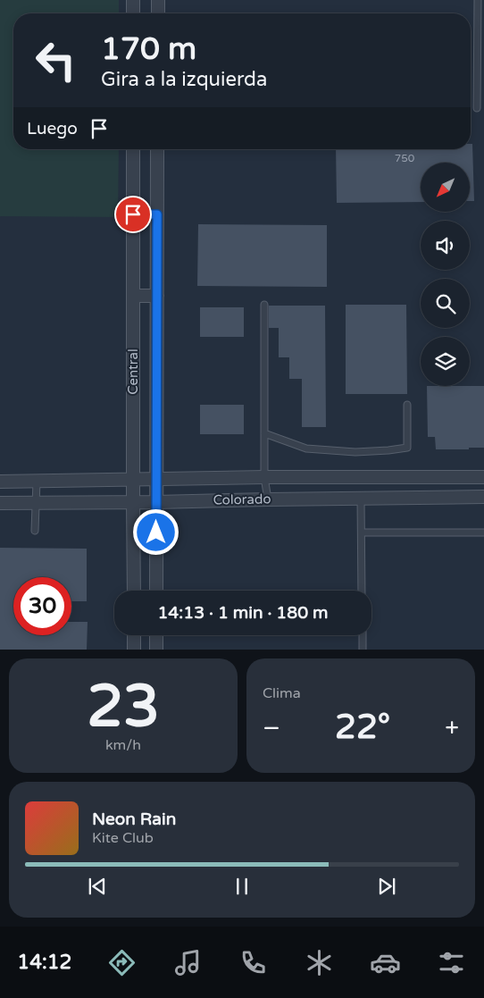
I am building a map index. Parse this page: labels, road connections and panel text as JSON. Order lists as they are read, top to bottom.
{
  "streets": {
    "street": ["Central", "Colorado"]
  },
  "crossings": [
    ["Central", "Colorado"]
  ],
  "house_numbers": ["750"],
  "north": "bottom left",
  "page": {
    "turn": ["170 m", "Gira a la izquierda"],
    "then": "Luego",
    "limit": "30",
    "trip": "14:13 · 1 min · 180 m",
    "tile": [
      ["23", "km/h"],
      "Clima"
    ],
    "heat": ["−", "22°", "+"],
    "song": ["Neon Rain", "Kite Club"],
    "tabs": "14:12"
  }
}
